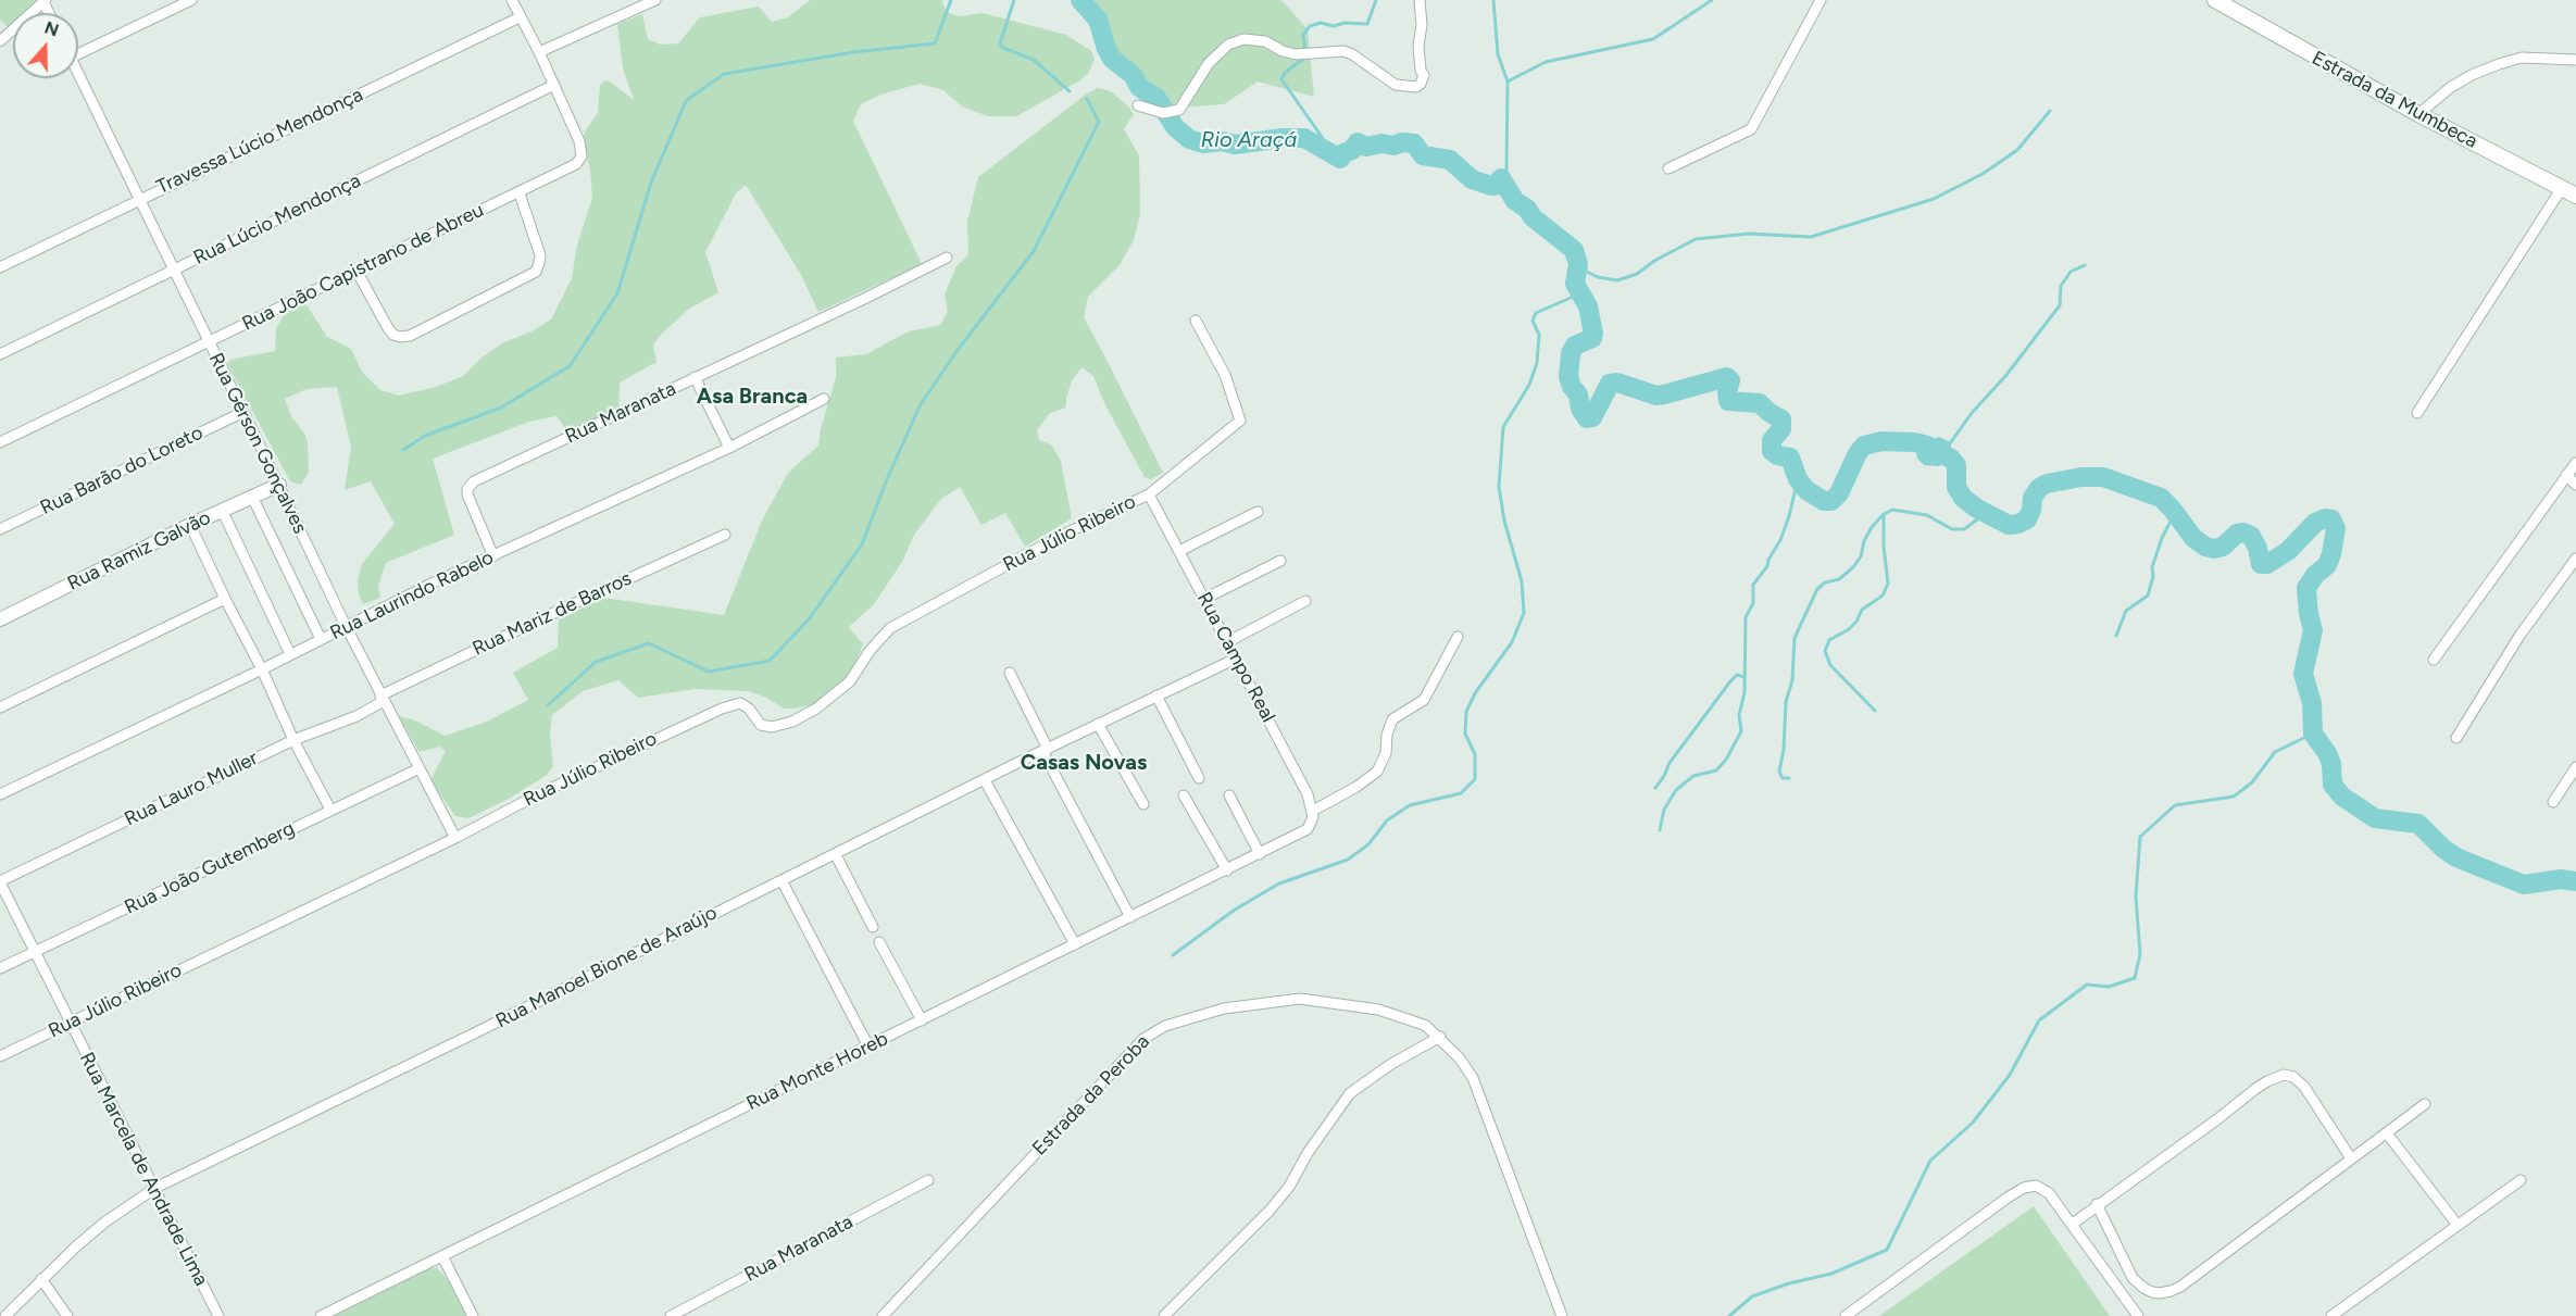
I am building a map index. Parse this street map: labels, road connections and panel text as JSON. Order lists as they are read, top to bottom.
{
  "streets": {
    "main road": ["Estrada da Mumbeca"],
    "street": [
      "Travessa Lúcio Mendonça",
      "Rua Lúcio Mendonça",
      "Rua João Capistrano de Abreu",
      "Rua Maranata",
      "Rua Gérson Gonçalves",
      "Rua Barão do Loreto",
      "Rua Júlio Ribeiro",
      "Rua Ramiz Galvão",
      "Rua Laurindo Rabelo",
      "Rua Mariz de Barros",
      "Rua Campo Real",
      "Rua Lauro Muller",
      "Rua João Gutemberg",
      "Rua Manoel Bione de Araújo",
      "Rua Monte Horeb",
      "Estrada da Peroba",
      "Rua Marcela de Andrade Lima"
    ]
  },
  "crossings": [
    ["Travessa Lúcio Mendonça", "Rua Gérson Gonçalves"],
    ["Rua Lúcio Mendonça", "Rua João Capistrano de Abreu"],
    ["Rua Lúcio Mendonça", "Rua Gérson Gonçalves"],
    ["Rua João Capistrano de Abreu", "Rua Gérson Gonçalves"],
    ["Rua Maranata", "Rua Laurindo Rabelo"],
    ["Rua Gérson Gonçalves", "Rua Barão do Loreto"],
    ["Rua Gérson Gonçalves", "Rua Júlio Ribeiro"],
    ["Rua Gérson Gonçalves", "Rua Ramiz Galvão"],
    ["Rua Gérson Gonçalves", "Rua Laurindo Rabelo"],
    ["Rua Gérson Gonçalves", "Rua Mariz de Barros"],
    ["Rua Gérson Gonçalves", "Rua Lauro Muller"],
    ["Rua Gérson Gonçalves", "Rua João Gutemberg"],
    ["Rua Júlio Ribeiro", "Rua Campo Real"],
    ["Rua Júlio Ribeiro", "Rua Marcela de Andrade Lima"],
    ["Rua Mariz de Barros", "Rua Lauro Muller"],
    ["Rua Campo Real", "Rua Manoel Bione de Araújo"],
    ["Rua Campo Real", "Rua Monte Horeb"],
    ["Rua Lauro Muller", "Rua Marcela de Andrade Lima"],
    ["Rua João Gutemberg", "Rua Marcela de Andrade Lima"],
    ["Rua Manoel Bione de Araújo", "Rua Marcela de Andrade Lima"]
  ],
  "districts": ["Asa Branca", "Casas Novas"],
  "water": ["Rio Araçá"],
  "north": "top"
}
